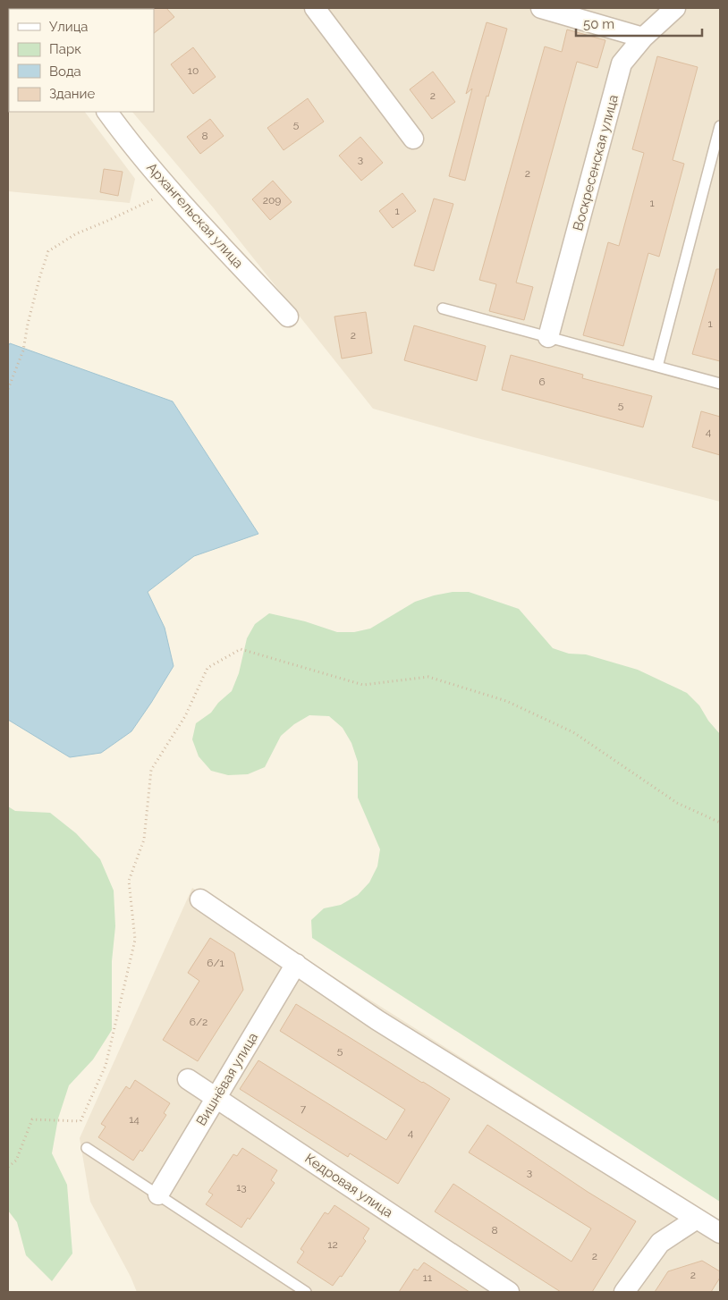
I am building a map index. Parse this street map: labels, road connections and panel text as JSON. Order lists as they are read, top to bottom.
{
  "streets": {
    "street": [
      "Воскресенская улица",
      "Архангельская улица",
      "Вишнёвая улица",
      "Кедровая улица"
    ]
  },
  "crossings": [
    ["Вишнёвая улица", "Кедровая улица"]
  ],
  "house_numbers": [
    "10",
    "2",
    "5",
    "8",
    "3",
    "2",
    "209",
    "1",
    "1",
    "1",
    "2",
    "6",
    "5",
    "4",
    "6/1",
    "6/2",
    "5",
    "7",
    "14",
    "4",
    "3",
    "13",
    "8",
    "12",
    "2",
    "2",
    "11"
  ],
  "legend": [
    "Улица",
    "Парк",
    "Вода",
    "Здание"
  ],
  "scale_bar": "50 m"
}
